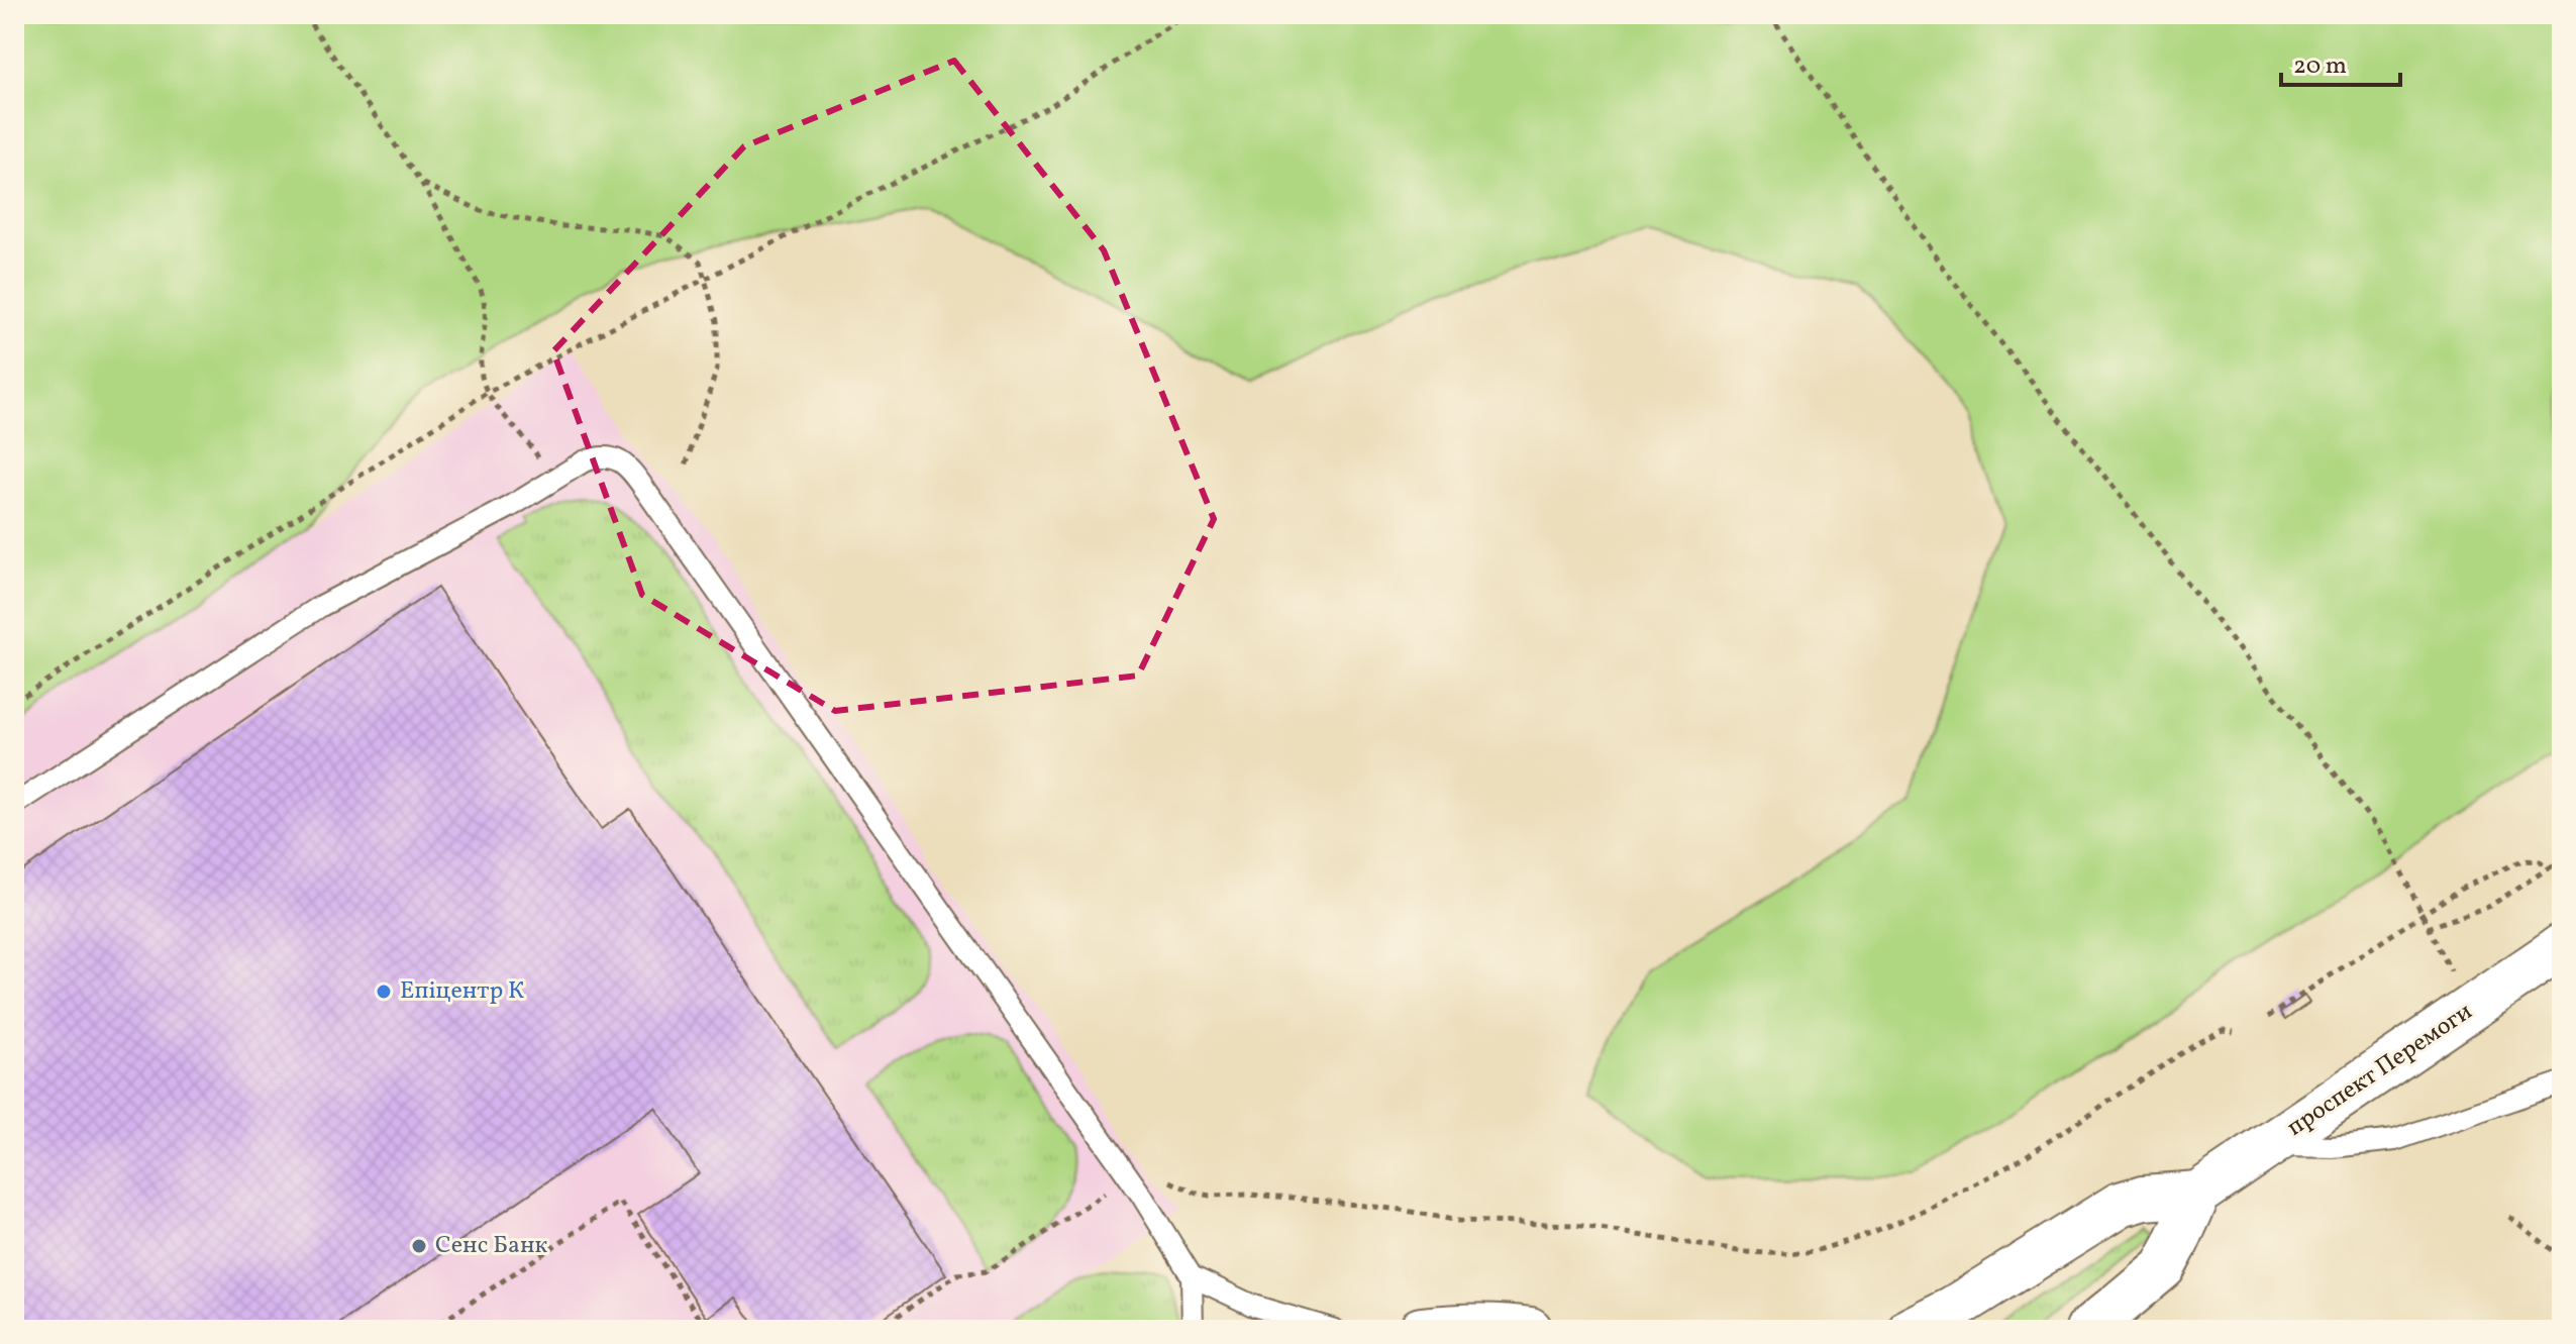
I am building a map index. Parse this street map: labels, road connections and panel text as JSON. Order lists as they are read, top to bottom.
{
  "streets": {
    "main road": ["проспект Перемоги"]
  },
  "places": ["Епіцентр К", "Сенс Банк"],
  "scale_bar": "20 m"
}
